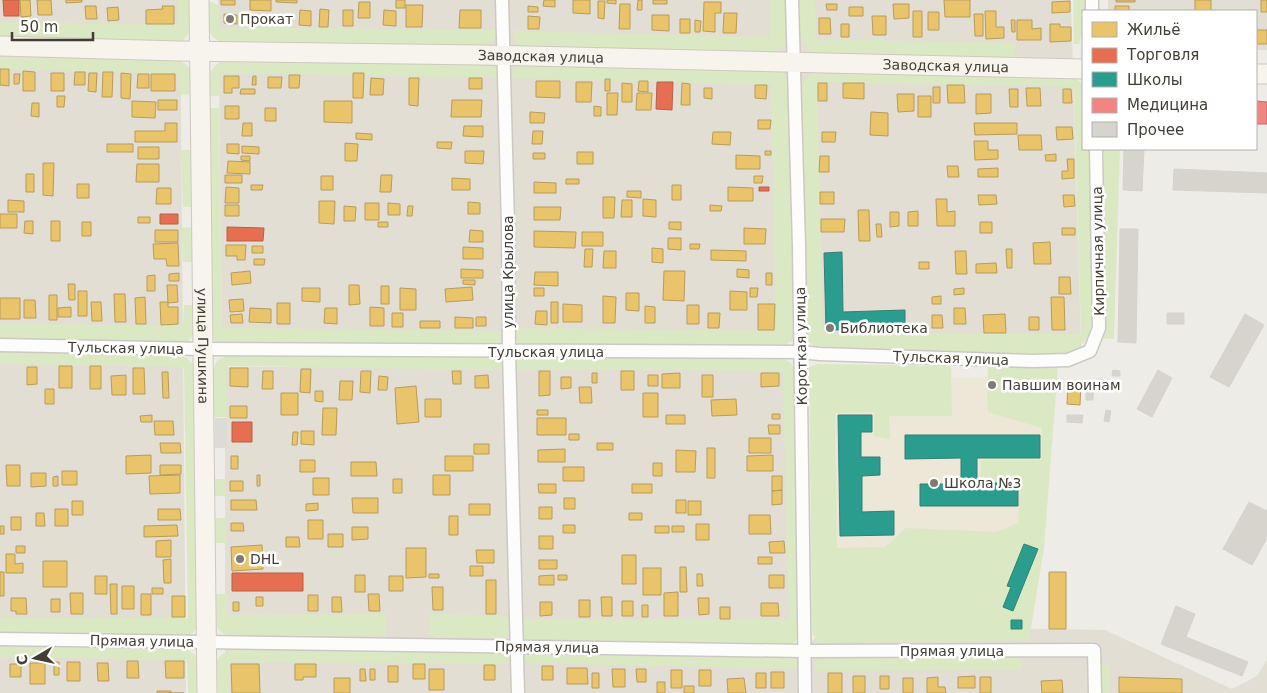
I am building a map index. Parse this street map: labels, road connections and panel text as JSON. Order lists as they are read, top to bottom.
{
  "streets": {
    "main road": ["Заводская улица", "улица Пушкина"],
    "street": [
      "Кирпичная улица",
      "улица Крылова",
      "Короткая улица",
      "Тульская улица",
      "Прямая улица"
    ]
  },
  "crossings": [
    ["Заводская улица", "улица Крылова"],
    ["Заводская улица", "улица Пушкина"],
    ["Заводская улица", "Короткая улица"],
    ["Кирпичная улица", "Тульская улица"],
    ["улица Крылова", "Тульская улица"],
    ["улица Крылова", "Прямая улица"],
    ["улица Пушкина", "Тульская улица"],
    ["улица Пушкина", "Прямая улица"],
    ["Короткая улица", "Тульская улица"],
    ["Короткая улица", "Прямая улица"]
  ],
  "places": [
    "Прокат",
    "Библиотека",
    "Павшим воинам",
    "Школа №3",
    "DHL"
  ],
  "legend": [
    "Жильё",
    "Торговля",
    "Школы",
    "Медицина",
    "Прочее"
  ],
  "scale_bar": "50 m",
  "north": "left"
}
